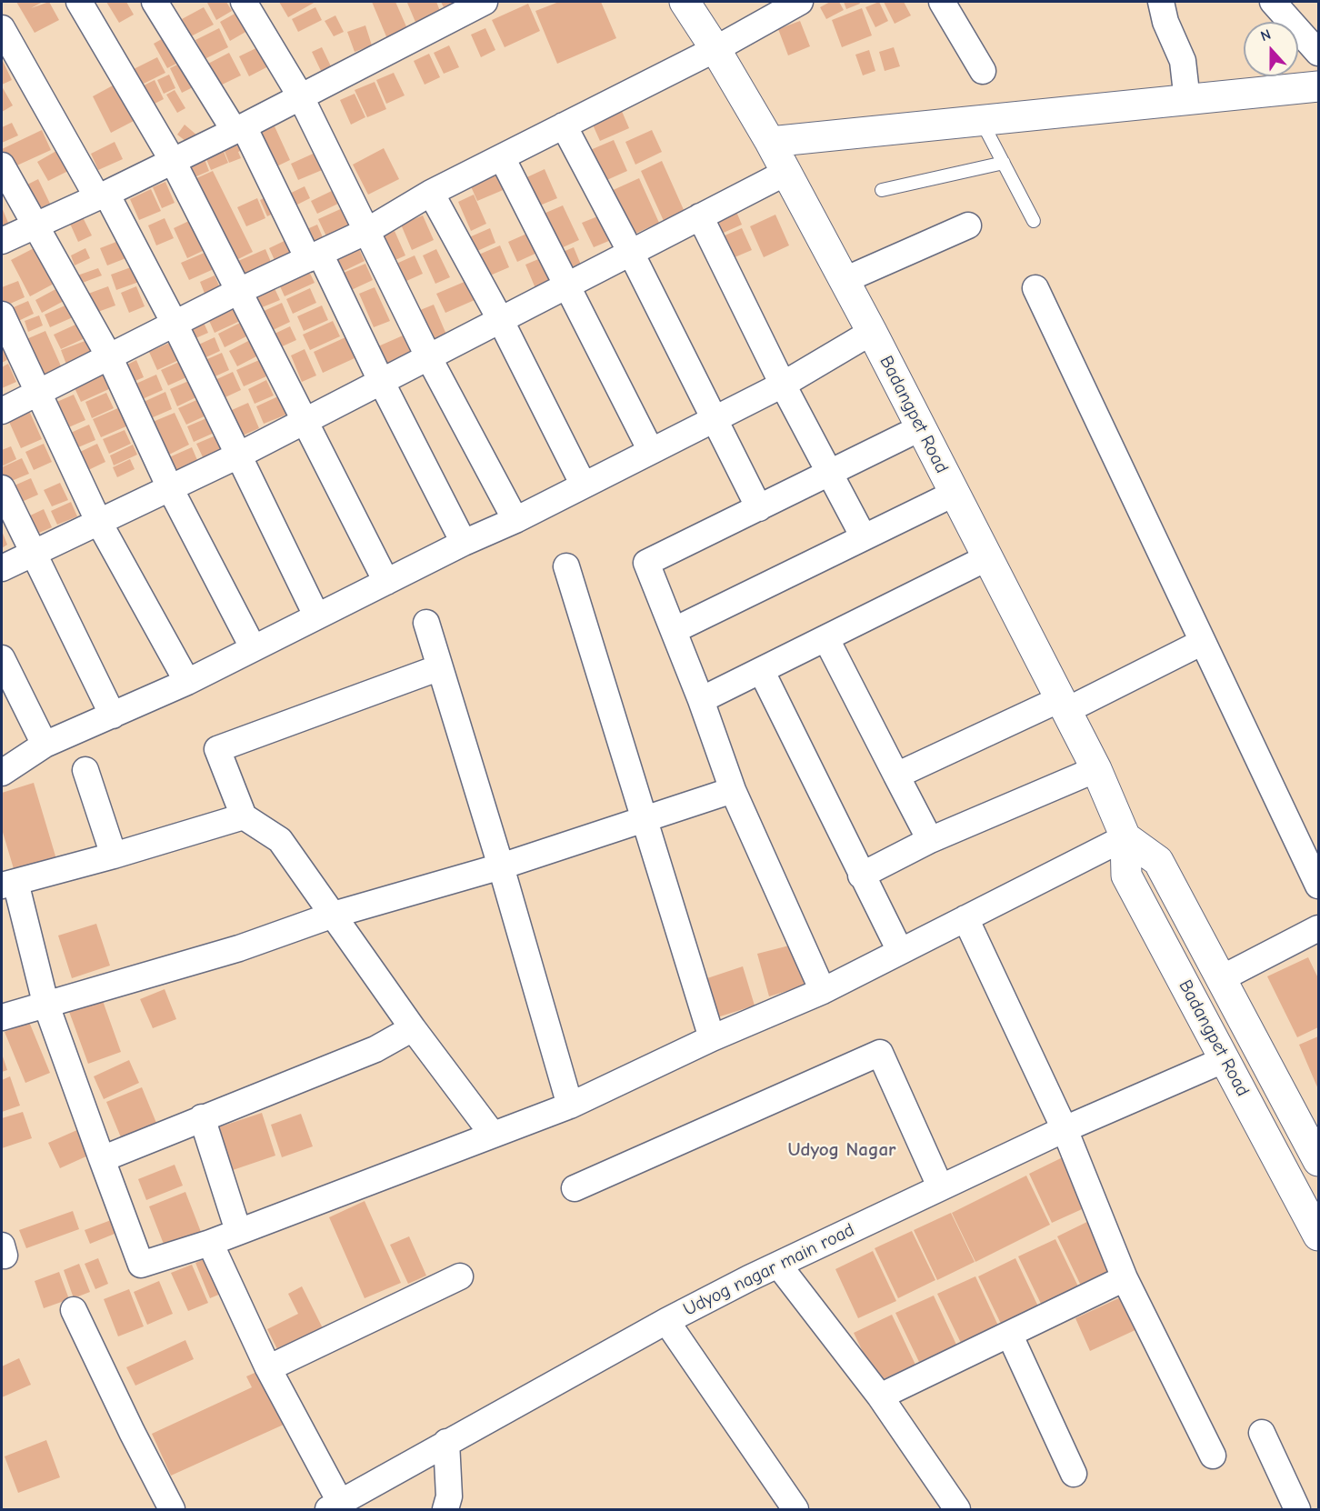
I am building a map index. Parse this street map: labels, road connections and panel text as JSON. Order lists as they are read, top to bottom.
{
  "streets": {
    "main road": ["Badangpet Road"],
    "street": ["Udyog nagar main road"]
  },
  "crossings": [
    ["Badangpet Road", "Udyog nagar main road"]
  ],
  "districts": ["Udyog Nagar"],
  "north": "top"
}
